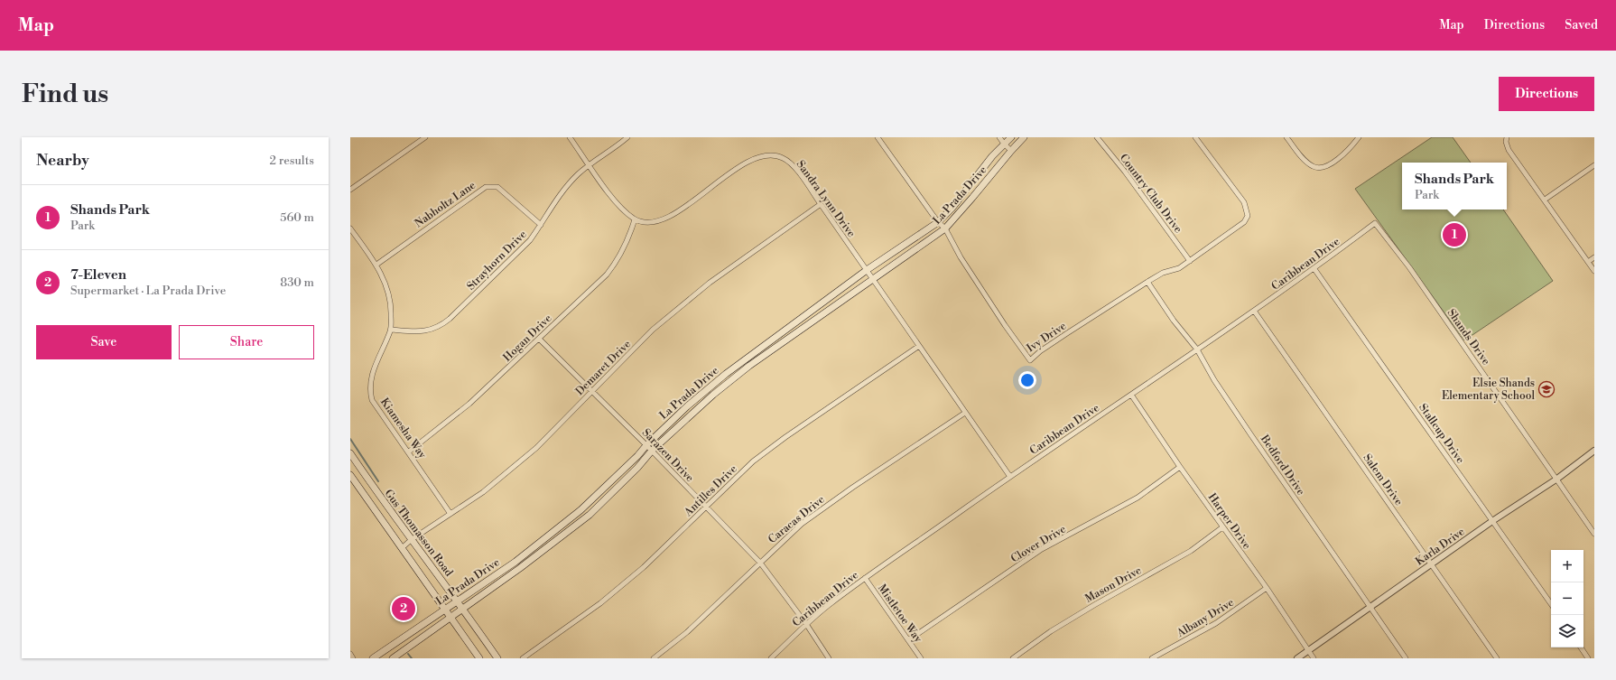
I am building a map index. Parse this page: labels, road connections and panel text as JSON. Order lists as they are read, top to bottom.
{
  "streets": {
    "main road": ["La Prada Drive", "Gus Thomasson Road"],
    "street": [
      "Country Club Drive",
      "Sandra Lynn Drive",
      "Nabholtz Lane",
      "Strayhorn Drive",
      "Caribbean Drive",
      "Ivy Drive",
      "Shands Drive",
      "Hogan Drive",
      "Demaret Drive",
      "Kiamesha Way",
      "Stallcup Drive",
      "Sarazen Drive",
      "Bedford Drive",
      "Salem Drive",
      "Antilles Drive",
      "Caracas Drive",
      "Harper Drive",
      "Clover Drive",
      "Karla Drive",
      "Mason Drive",
      "Mistletoe Way",
      "Albany Drive"
    ]
  },
  "crossings": [
    ["Country Club Drive", "Ivy Drive"],
    ["La Prada Drive", "Sandra Lynn Drive"],
    ["La Prada Drive", "Ivy Drive"],
    ["La Prada Drive", "Sarazen Drive"],
    ["La Prada Drive", "Gus Thomasson Road"],
    ["Sandra Lynn Drive", "Caribbean Drive"],
    ["Sandra Lynn Drive", "Hogan Drive"],
    ["Sandra Lynn Drive", "Demaret Drive"],
    ["Sandra Lynn Drive", "Antilles Drive"],
    ["Sandra Lynn Drive", "Caracas Drive"],
    ["Nabholtz Lane", "Strayhorn Drive"],
    ["Nabholtz Lane", "Kiamesha Way"],
    ["Strayhorn Drive", "Kiamesha Way"],
    ["Caribbean Drive", "Shands Drive"],
    ["Caribbean Drive", "Stallcup Drive"],
    ["Caribbean Drive", "Sarazen Drive"],
    ["Caribbean Drive", "Bedford Drive"],
    ["Caribbean Drive", "Salem Drive"],
    ["Caribbean Drive", "Harper Drive"],
    ["Caribbean Drive", "Mistletoe Way"],
    ["Ivy Drive", "Bedford Drive"],
    ["Shands Drive", "Karla Drive"],
    ["Hogan Drive", "Kiamesha Way"],
    ["Hogan Drive", "Sarazen Drive"],
    ["Demaret Drive", "Kiamesha Way"],
    ["Demaret Drive", "Sarazen Drive"],
    ["Demaret Drive", "Gus Thomasson Road"],
    ["Stallcup Drive", "Karla Drive"],
    ["Sarazen Drive", "Antilles Drive"],
    ["Sarazen Drive", "Caracas Drive"],
    ["Bedford Drive", "Karla Drive"],
    ["Salem Drive", "Karla Drive"],
    ["Harper Drive", "Clover Drive"],
    ["Harper Drive", "Karla Drive"],
    ["Harper Drive", "Mason Drive"],
    ["Harper Drive", "Albany Drive"],
    ["Clover Drive", "Mistletoe Way"]
  ],
  "places": {
    "school or university": ["Elsie Shands Elementary School"]
  },
  "page": {
    "header": "Map",
    "nav": ["Map", "Directions", "Saved"],
    "buttons": [
      "Directions",
      ["Save", "Share"]
    ],
    "title": "Find us",
    "heading": ["Nearby", "2 results"],
    "popup": ["Shands Park", "Park"],
    "list": [
      {
        "mark": "1",
        "name": "Shands Park",
        "note": "Park",
        "value": "560 m"
      },
      {
        "mark": "2",
        "name": "7-Eleven",
        "note": "Supermarket · La Prada Drive",
        "value": "830 m"
      }
    ],
    "pins": ["1", "2"],
    "map_buttons": ["+", "−"]
  }
}
